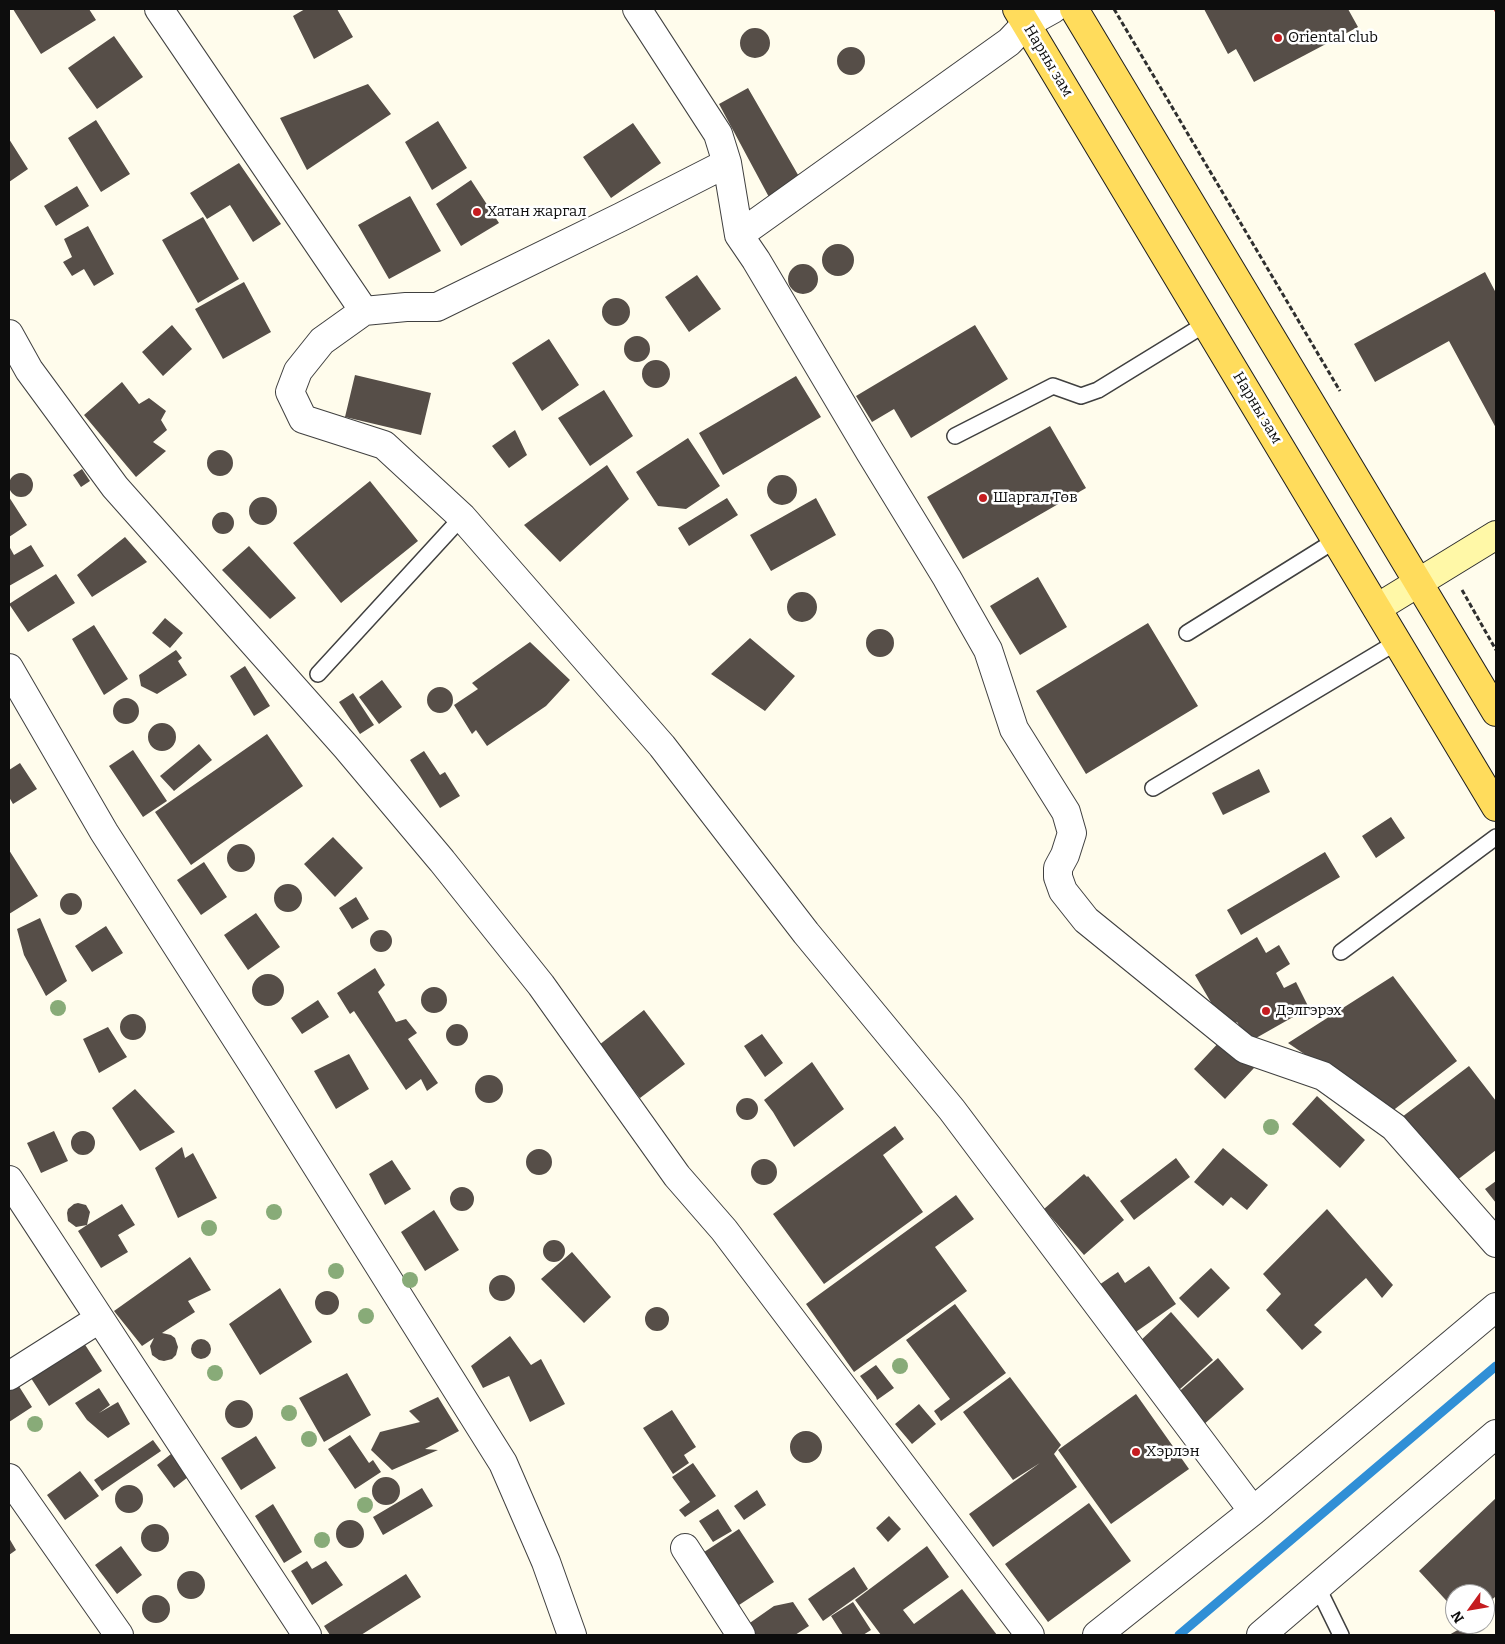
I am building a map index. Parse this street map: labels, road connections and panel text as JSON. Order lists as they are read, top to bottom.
{
  "streets": {
    "main road": ["Нарны зам"]
  },
  "places": [
    "Oriental club",
    "Хатан жаргал",
    "Шаргал Төв",
    "Дэлгэрэх",
    "Хэрлэн"
  ],
  "north": "bottom left"
}
